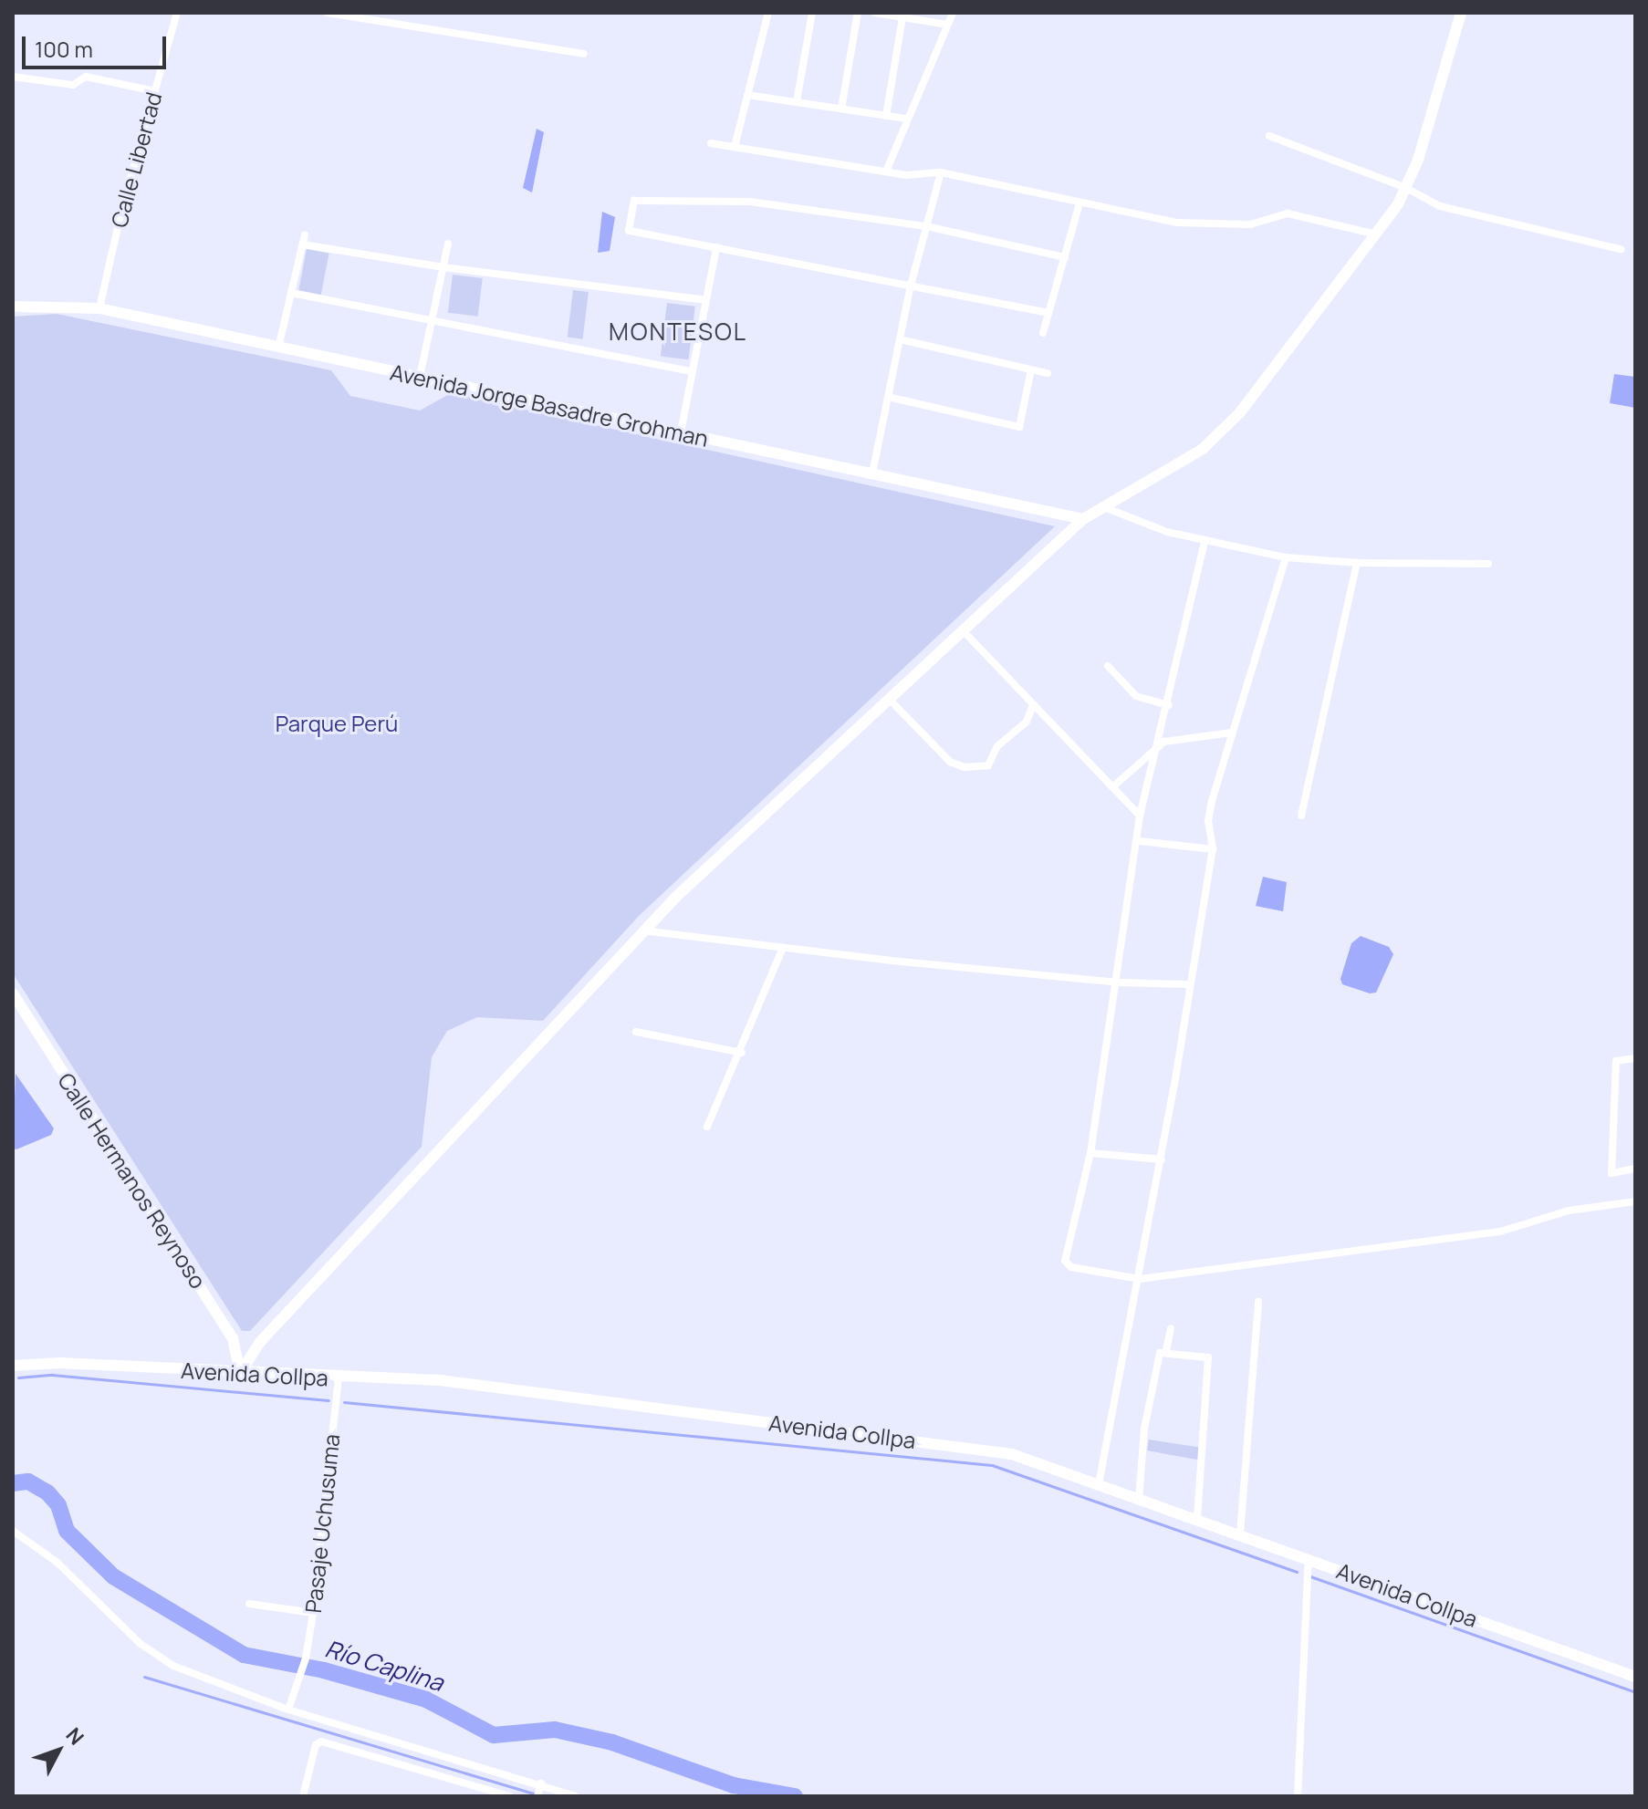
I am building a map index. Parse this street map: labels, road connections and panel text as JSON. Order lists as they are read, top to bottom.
{
  "streets": {
    "main road": ["Avenida Jorge Basadre Grohman", "Calle Hermanos Reynoso", "Avenida Collpa"],
    "street": ["Calle Libertad", "Pasaje Uchusuma"]
  },
  "crossings": [
    ["Calle Libertad", "Avenida Jorge Basadre Grohman"],
    ["Calle Hermanos Reynoso", "Avenida Collpa"],
    ["Avenida Collpa", "Pasaje Uchusuma"]
  ],
  "districts": ["MONTESOL"],
  "water": ["Río Caplina"],
  "parks": ["Parque Perú"],
  "scale_bar": "100 m",
  "north": "top right"
}
